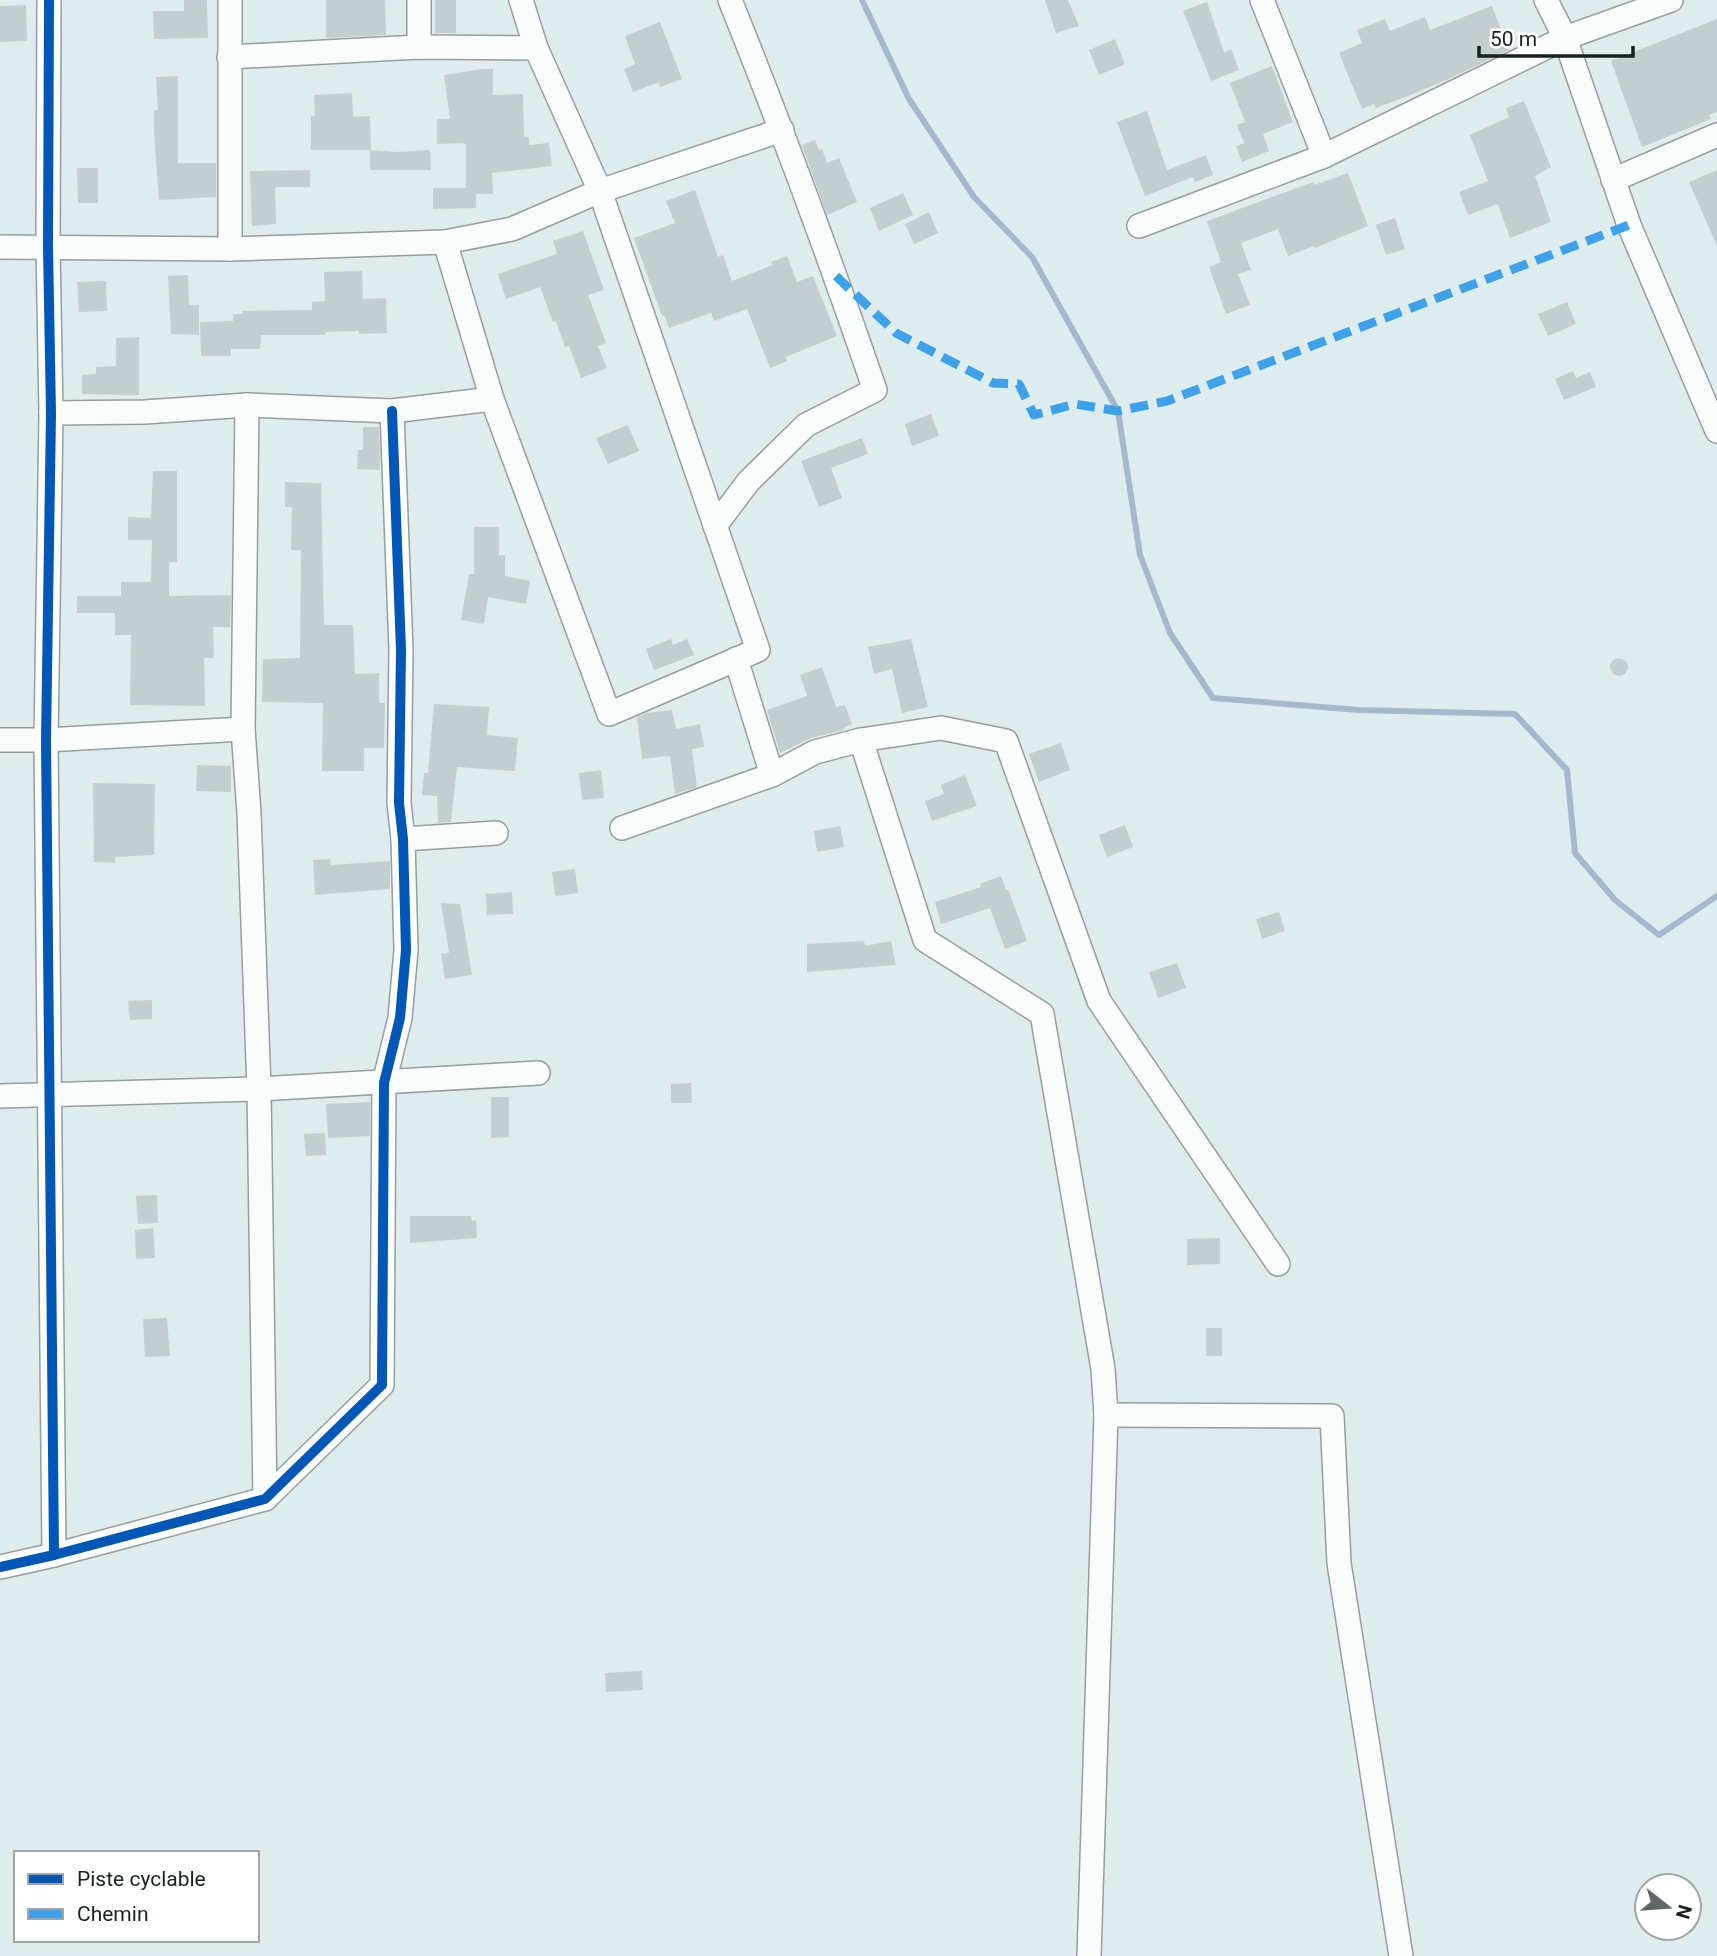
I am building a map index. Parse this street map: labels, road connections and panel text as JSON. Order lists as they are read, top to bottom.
{
  "legend": ["Piste cyclable", "Chemin"],
  "scale_bar": "50 m",
  "north": "right"
}
